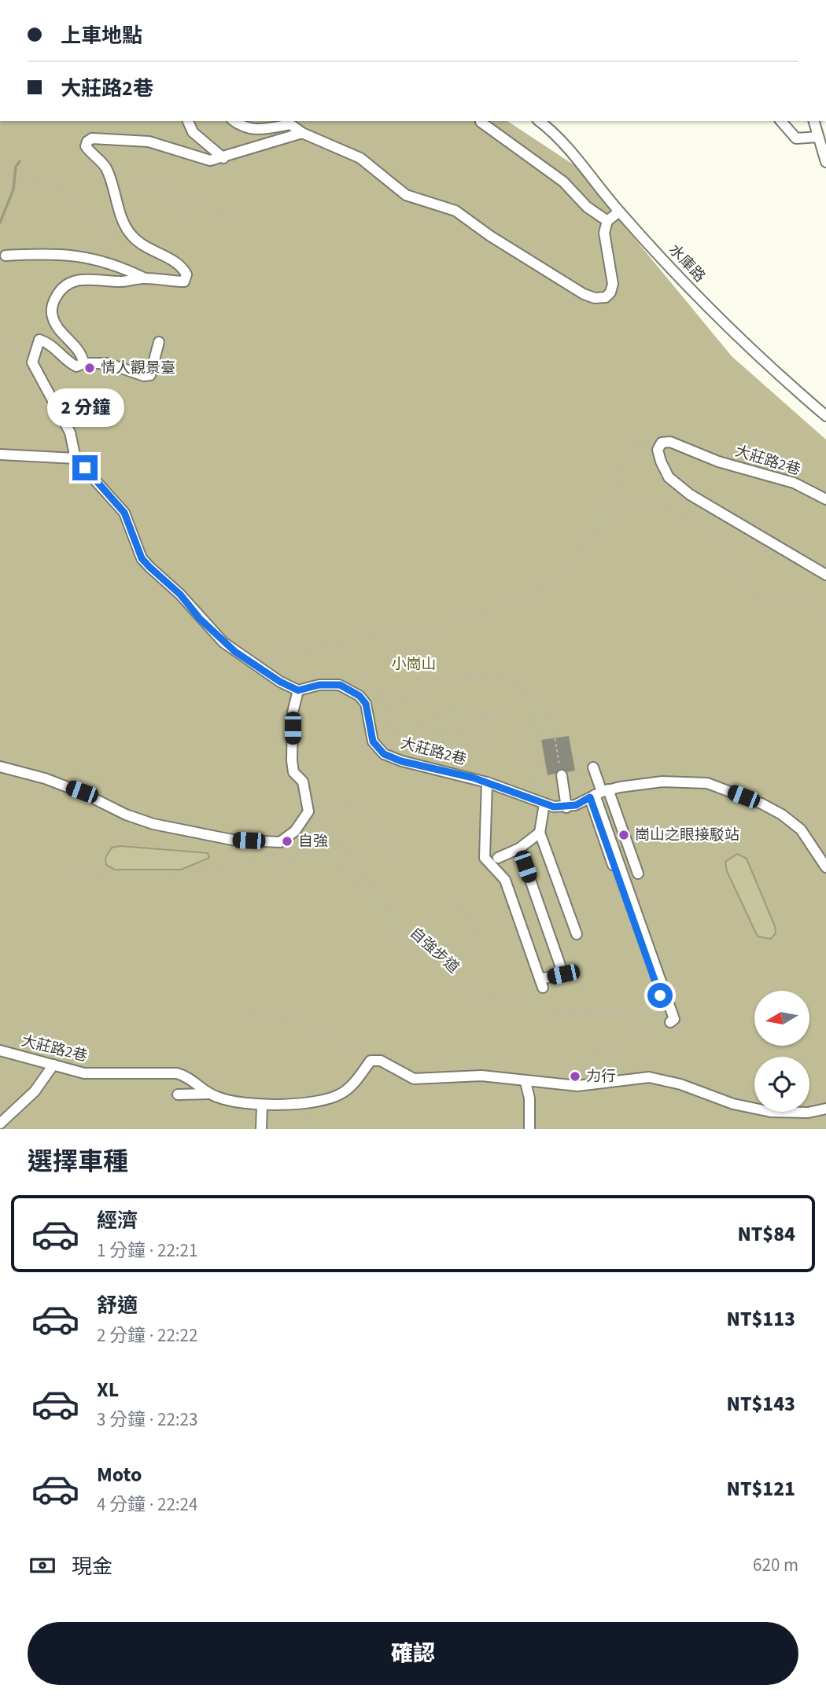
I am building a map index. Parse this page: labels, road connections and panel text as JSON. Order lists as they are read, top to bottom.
{
  "streets": {
    "street": ["水庫路", "大莊路2巷"],
    "path": ["自強步道"]
  },
  "parks": ["小崗山"],
  "places": [
    "情人觀景臺",
    "崗山之眼接駁站",
    "自強",
    "力行"
  ],
  "north": "left",
  "page": {
    "banner": ["上車地點", "大莊路2巷"],
    "bubble": "2 分鐘",
    "heading": "選擇車種",
    "list": [
      {
        "name": "經濟",
        "note": "1 分鐘 · 22:21",
        "value": "NT$84"
      },
      {
        "name": "舒適",
        "note": "2 分鐘 · 22:22",
        "value": "NT$113"
      },
      {
        "name": "XL",
        "note": "3 分鐘 · 22:23",
        "value": "NT$143"
      },
      {
        "name": "Moto",
        "note": "4 分鐘 · 22:24",
        "value": "NT$121"
      }
    ],
    "pay": ["現金", "620 m"],
    "buttons": "確認"
  }
}
